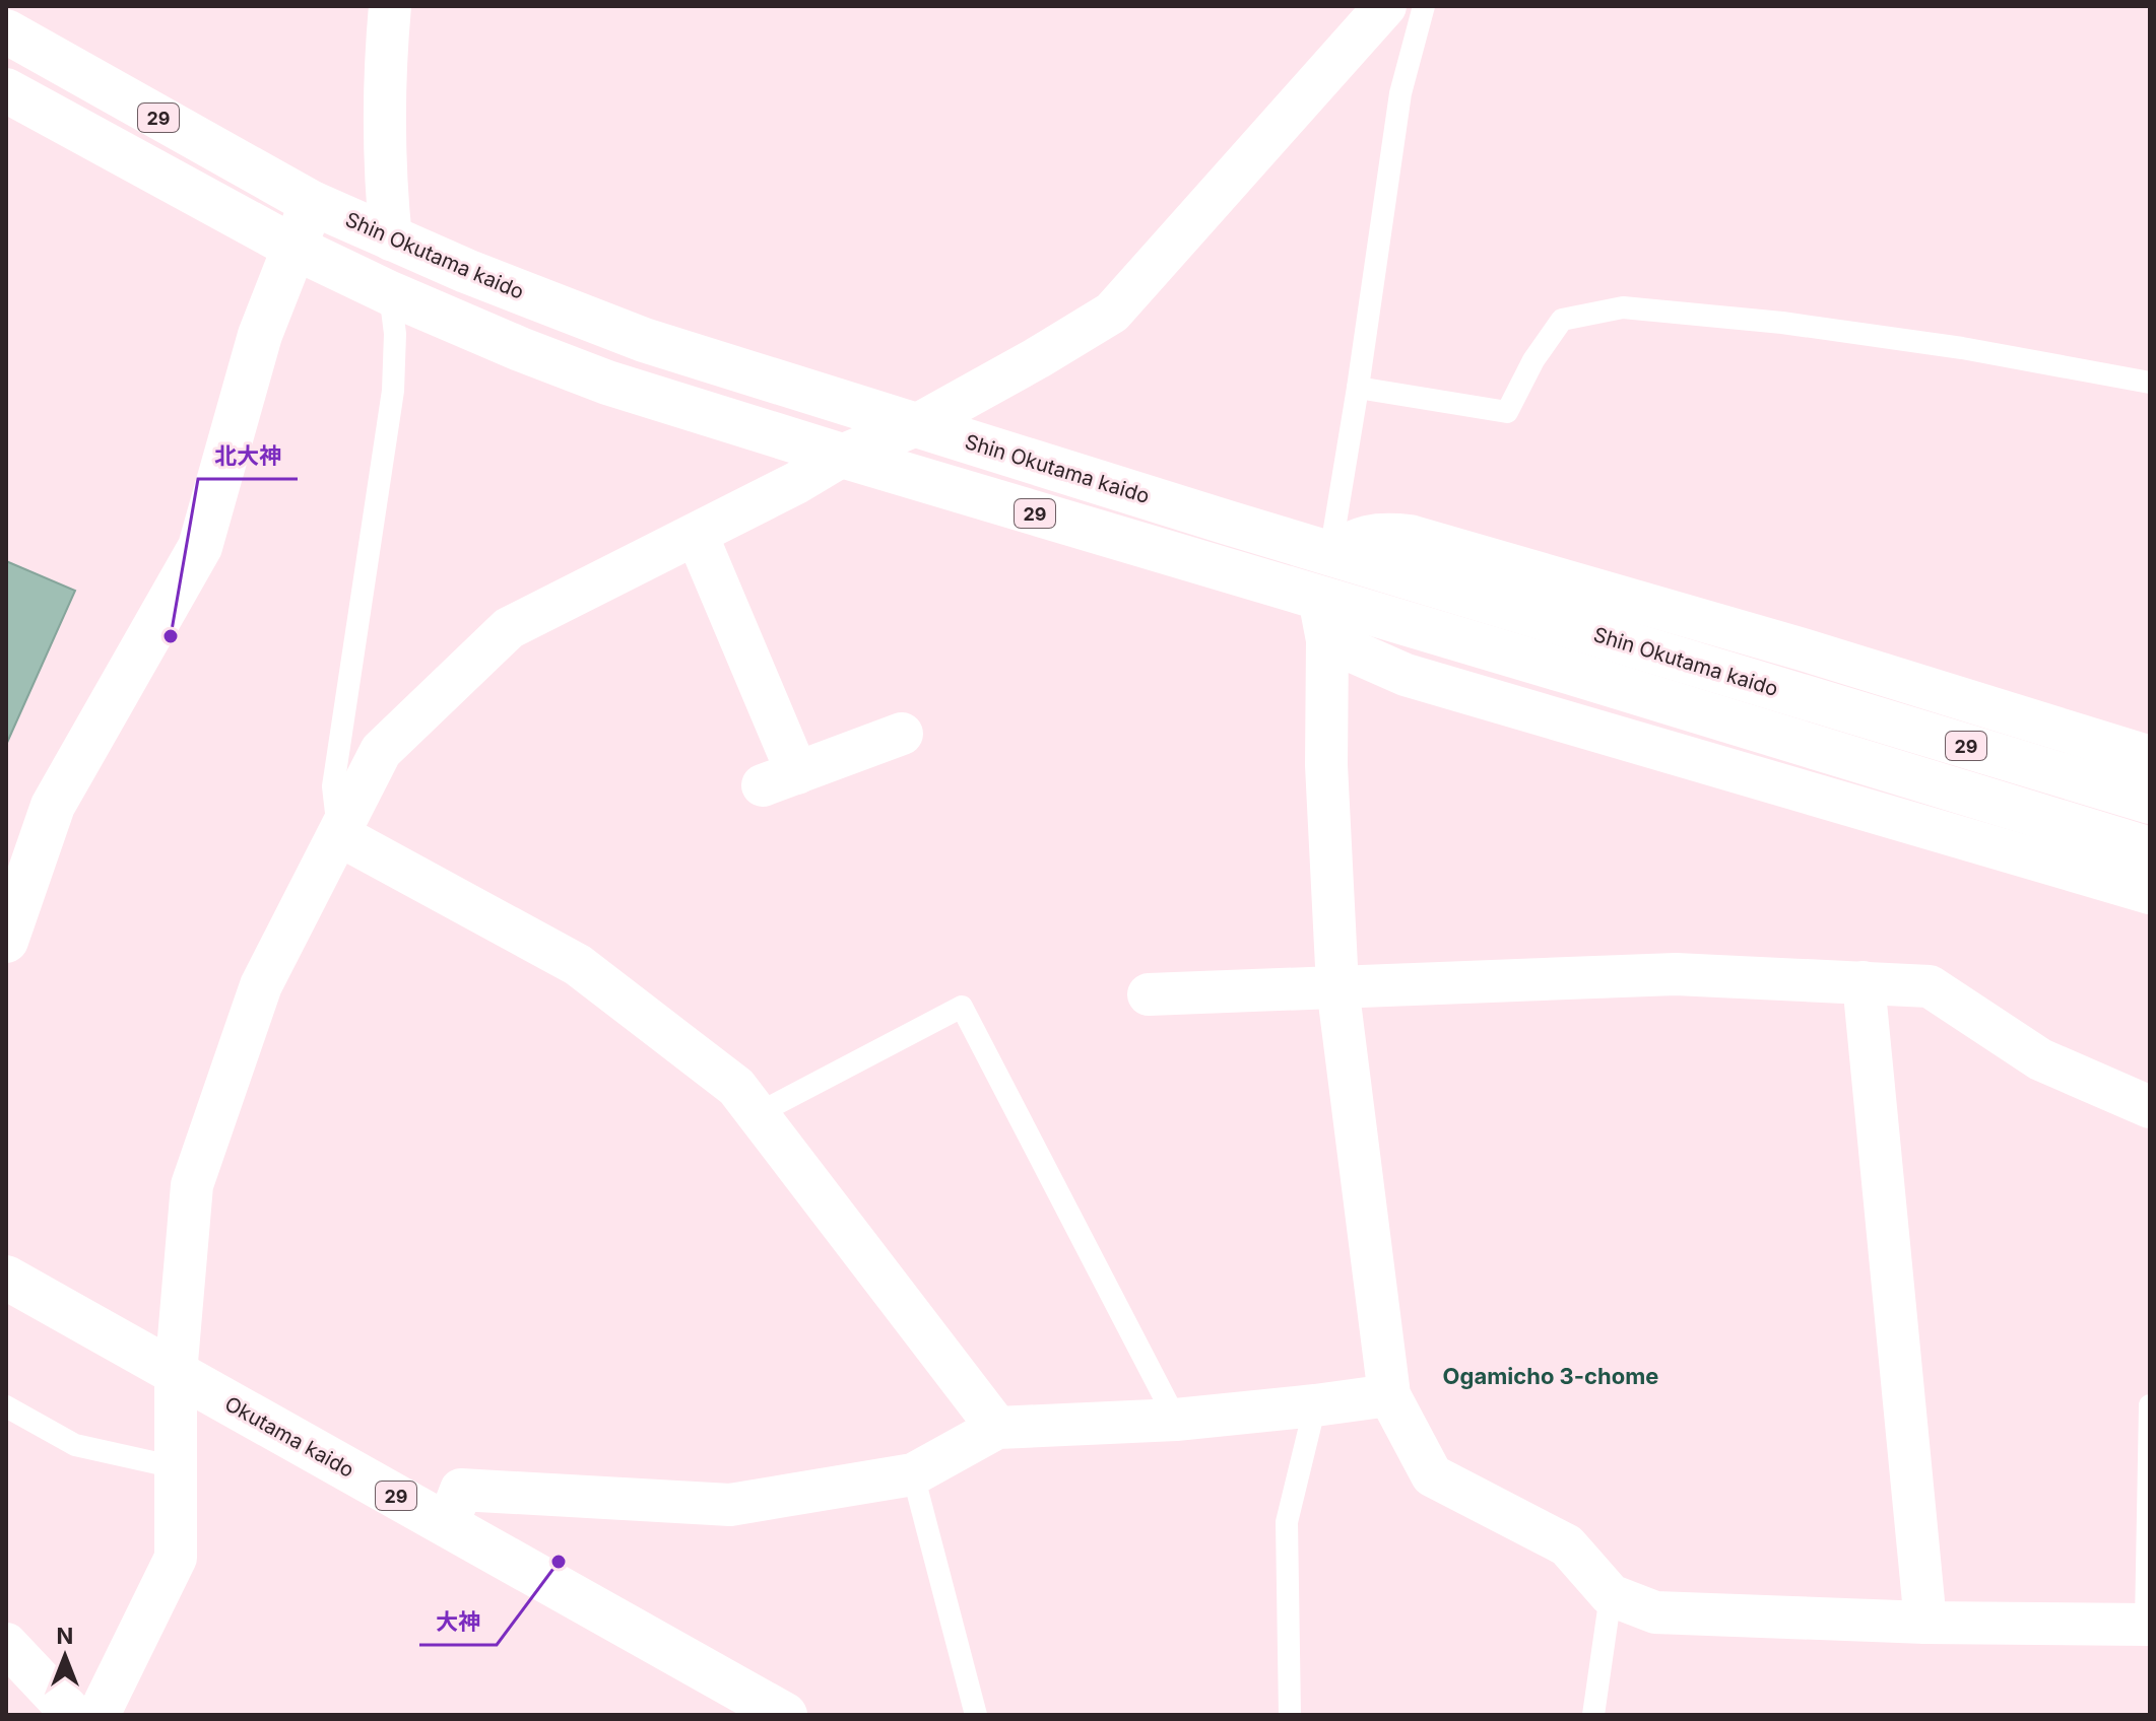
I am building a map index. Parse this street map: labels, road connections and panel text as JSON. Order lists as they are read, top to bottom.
{
  "streets": {
    "main road": ["29", "Shin Okutama kaido", "Okutama kaido"]
  },
  "districts": ["Ogamicho 3-chome"],
  "places": ["北大神", "大神"],
  "north": "top"
}
